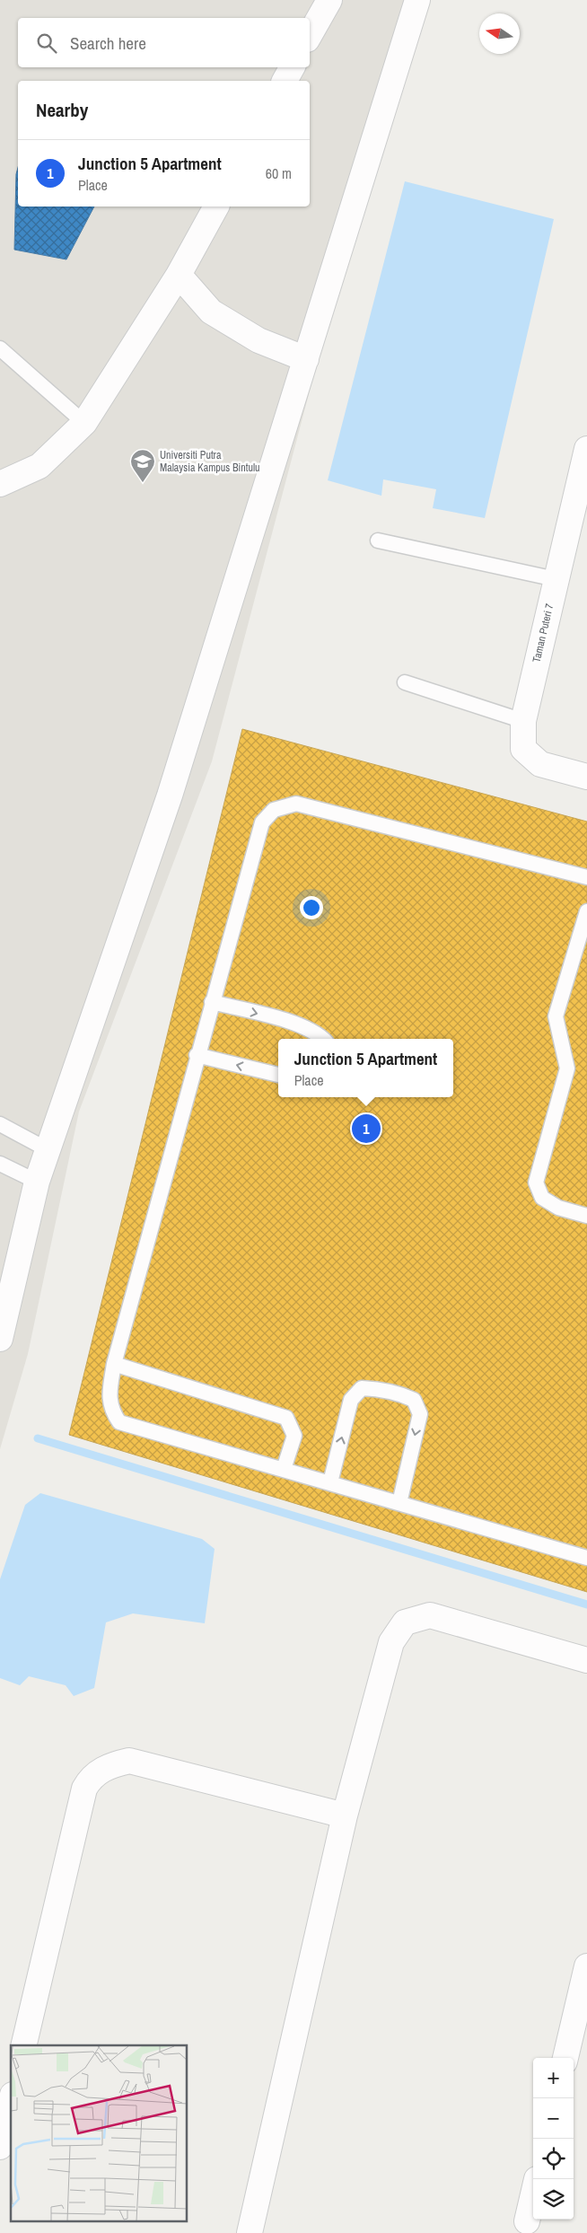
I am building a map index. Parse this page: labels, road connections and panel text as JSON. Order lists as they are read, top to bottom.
{
  "streets": {
    "street": ["Taman Puteri 7"]
  },
  "places": {
    "school or university": ["Universiti Putra Malaysia Kampus Bintulu"]
  },
  "north": "left",
  "page": {
    "search": "Search here",
    "heading": "Nearby",
    "list": [
      {
        "mark": "1",
        "name": "Junction 5 Apartment",
        "note": "Place",
        "value": "60 m"
      }
    ],
    "popup": ["Junction 5 Apartment", "Place"],
    "pins": "1",
    "map_buttons": ["+", "−"]
  }
}
